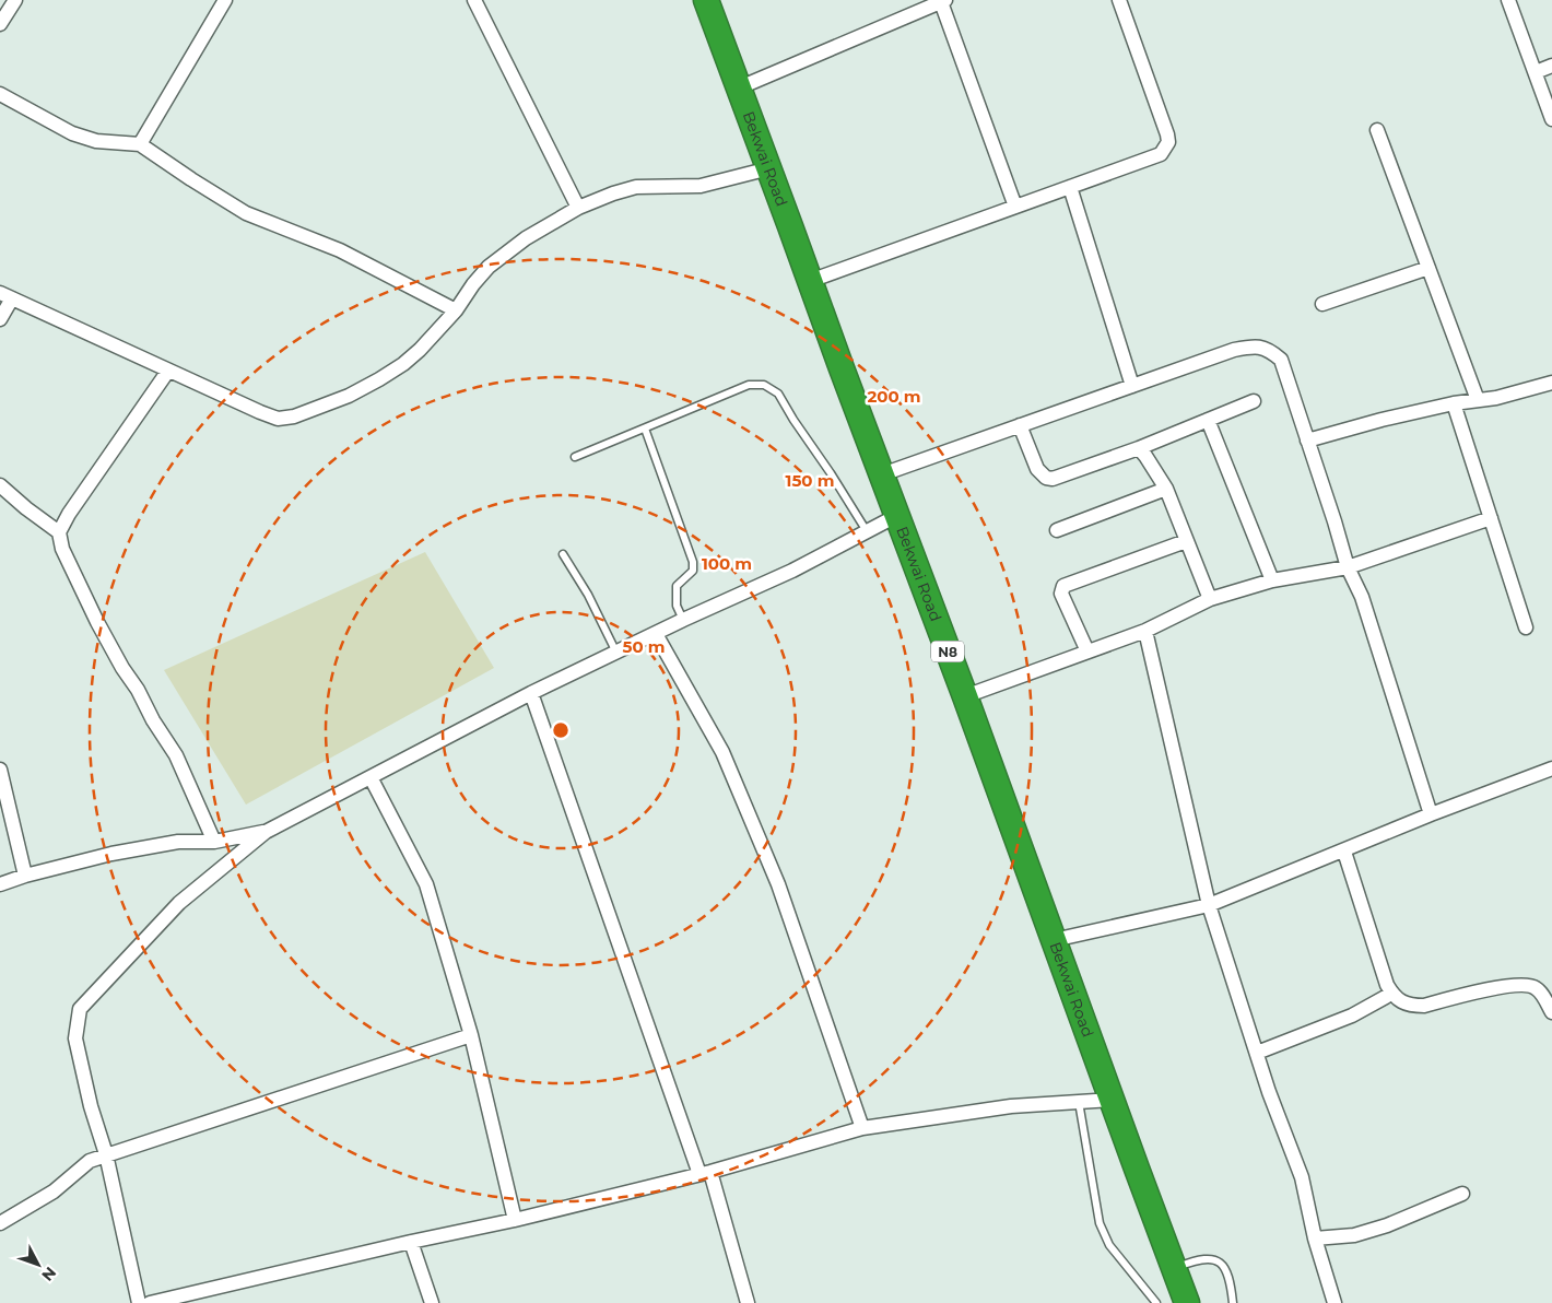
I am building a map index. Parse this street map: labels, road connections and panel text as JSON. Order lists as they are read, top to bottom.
{
  "streets": {
    "highway": ["Bekwai Road", "N8"]
  },
  "north": "bottom right",
  "rings": [
    "200 m",
    "150 m",
    "100 m",
    "50 m"
  ]
}
